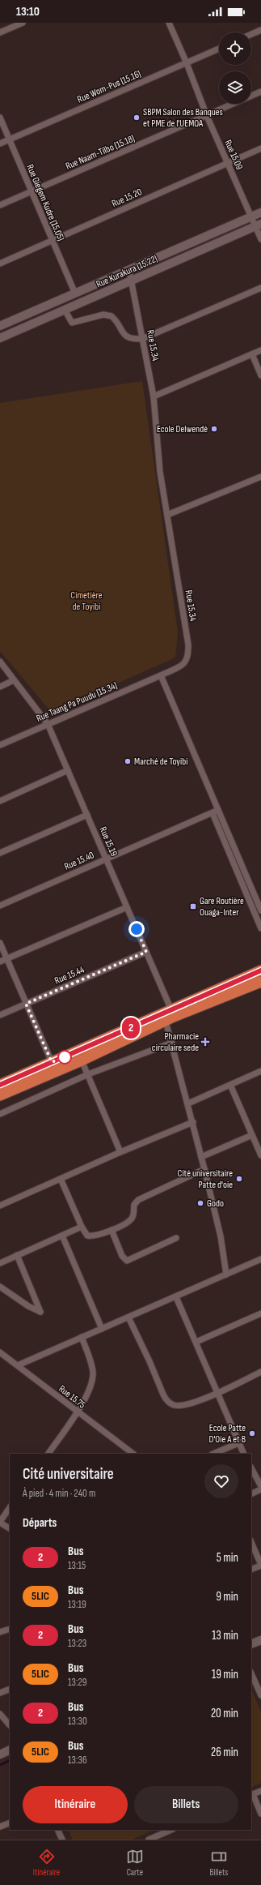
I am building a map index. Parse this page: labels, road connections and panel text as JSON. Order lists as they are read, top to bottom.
{
  "streets": {
    "main road": ["Rue Kurakura (15.22)"],
    "street": [
      "Rue Wom-Pus (15.16)",
      "Rue Naam-Tilbo (15.18)",
      "Rue 15.09",
      "Rue 15.20",
      "Rue Giegem Kudre (15.05)",
      "Rue 15.34",
      "Rue Taang Pa Puudu (15.34)",
      "Rue 15.19",
      "Rue 15.40",
      "Rue 15.44",
      "Rue 15.75"
    ]
  },
  "crossings": [
    ["Rue Wom-Pus (15.16)", "Rue 15.09"],
    ["Rue Wom-Pus (15.16)", "Rue Giegem Kudre (15.05)"],
    ["Rue Naam-Tilbo (15.18)", "Rue 15.09"],
    ["Rue Naam-Tilbo (15.18)", "Rue Giegem Kudre (15.05)"],
    ["Rue 15.09", "Rue 15.20"],
    ["Rue 15.09", "Rue Kurakura (15.22)"],
    ["Rue 15.20", "Rue Giegem Kudre (15.05)"],
    ["Rue Giegem Kudre (15.05)", "Rue Kurakura (15.22)"],
    ["Rue Kurakura (15.22)", "Rue 15.34"],
    ["Rue 15.34", "Rue Taang Pa Puudu (15.34)"],
    ["Rue Taang Pa Puudu (15.34)", "Rue 15.19"],
    ["Rue 15.19", "Rue 15.40"],
    ["Rue 15.19", "Rue 15.44"]
  ],
  "parks": ["Cimetière de Toyibi"],
  "places": {
    "other": [
      "SBPM Salon des Banques et PME de l'UEMOA",
      "Ecole Delwendé",
      "Marché de Toyibi",
      "Cité universitaire Patte d'oie",
      "Godo",
      "Ecole Patte D'Oie A et B"
    ],
    "transit": ["Gare Routière Ouaga-Inter"],
    "health": ["Pharmacie circulaire sede"]
  },
  "lines": ["bus line 2"],
  "page": {
    "status": "13:10",
    "on_map": "2",
    "heading": [
      ["Cité universitaire", "À pied · 4 min · 240 m"],
      "Départs"
    ],
    "list": [
      {
        "mark": "2",
        "name": "Bus",
        "note": "13:15",
        "value": "5 min"
      },
      {
        "mark": "5LIC",
        "name": "Bus",
        "note": "13:19",
        "value": "9 min"
      },
      {
        "mark": "2",
        "name": "Bus",
        "note": "13:23",
        "value": "13 min"
      },
      {
        "mark": "5LIC",
        "name": "Bus",
        "note": "13:29",
        "value": "19 min"
      },
      {
        "mark": "2",
        "name": "Bus",
        "note": "13:30",
        "value": "20 min"
      },
      {
        "mark": "5LIC",
        "name": "Bus",
        "note": "13:36",
        "value": "26 min"
      }
    ],
    "buttons": ["Itinéraire", "Billets"],
    "tabs": ["Itinéraire", "Carte", "Billets"]
  }
}
